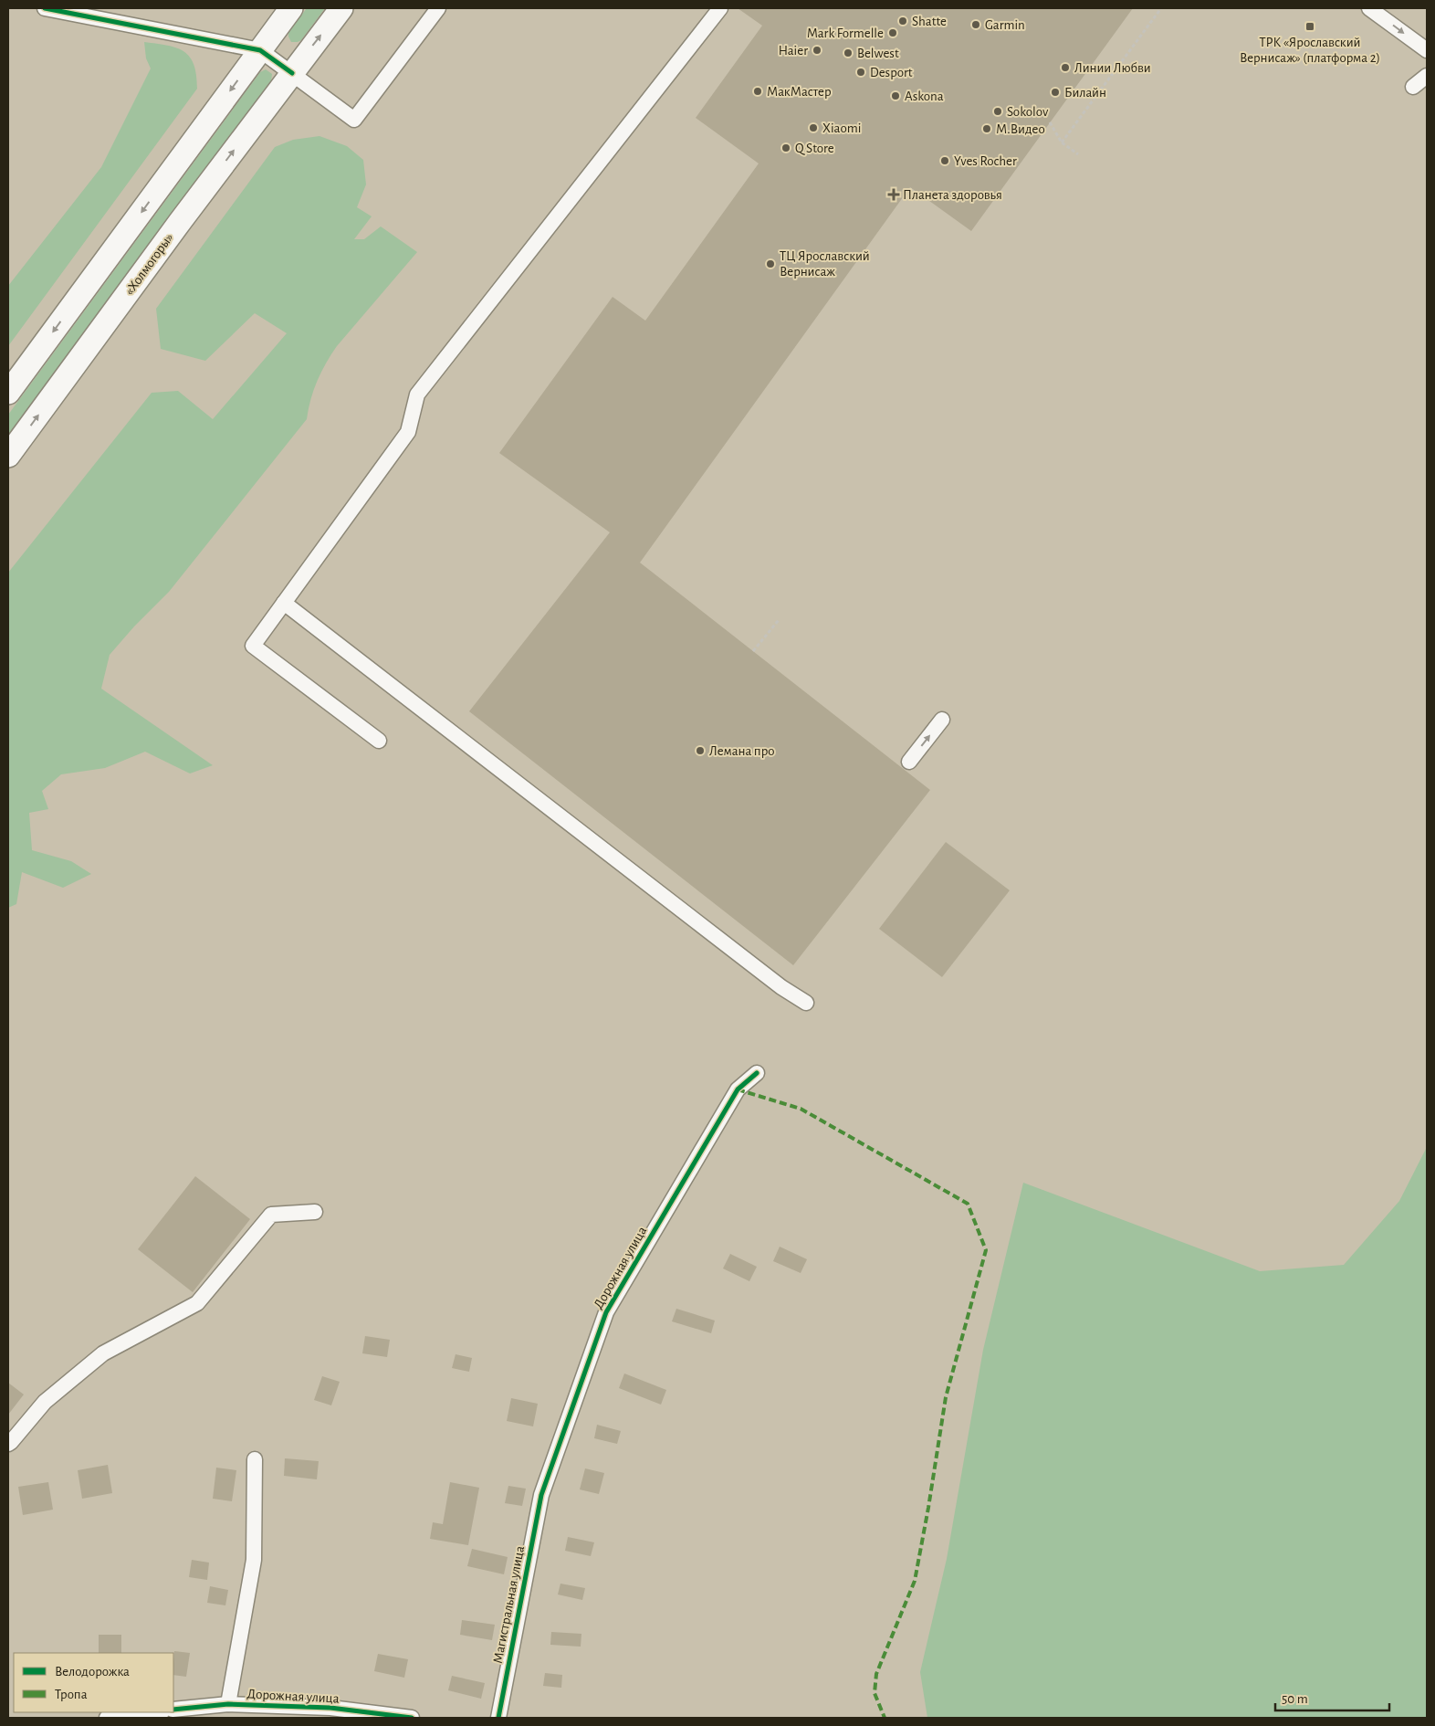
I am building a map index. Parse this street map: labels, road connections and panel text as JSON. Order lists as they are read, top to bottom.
{
  "streets": {
    "highway": ["«Холмогоры»"],
    "street": ["Дорожная улица", "Магистральная улица"]
  },
  "crossings": [
    ["Дорожная улица", "Магистральная улица"]
  ],
  "places": {
    "other": [
      "Shatte",
      "Garmin",
      "Mark Formelle",
      "Haier",
      "Belwest",
      "Линии Любви",
      "Desport",
      "МакМастер",
      "Билайн",
      "Askona",
      "Sokolov",
      "Xiaomi",
      "М.Видео",
      "Q Store",
      "Yves Rocher",
      "ТЦ Ярославский Вернисаж",
      "Лемана про"
    ],
    "transit": ["ТРК «Ярославский Вернисаж» (платформа 2)"],
    "health": ["Планета здоровья"]
  },
  "legend": ["Велодорожка", "Тропа"],
  "scale_bar": "50 m"
}
